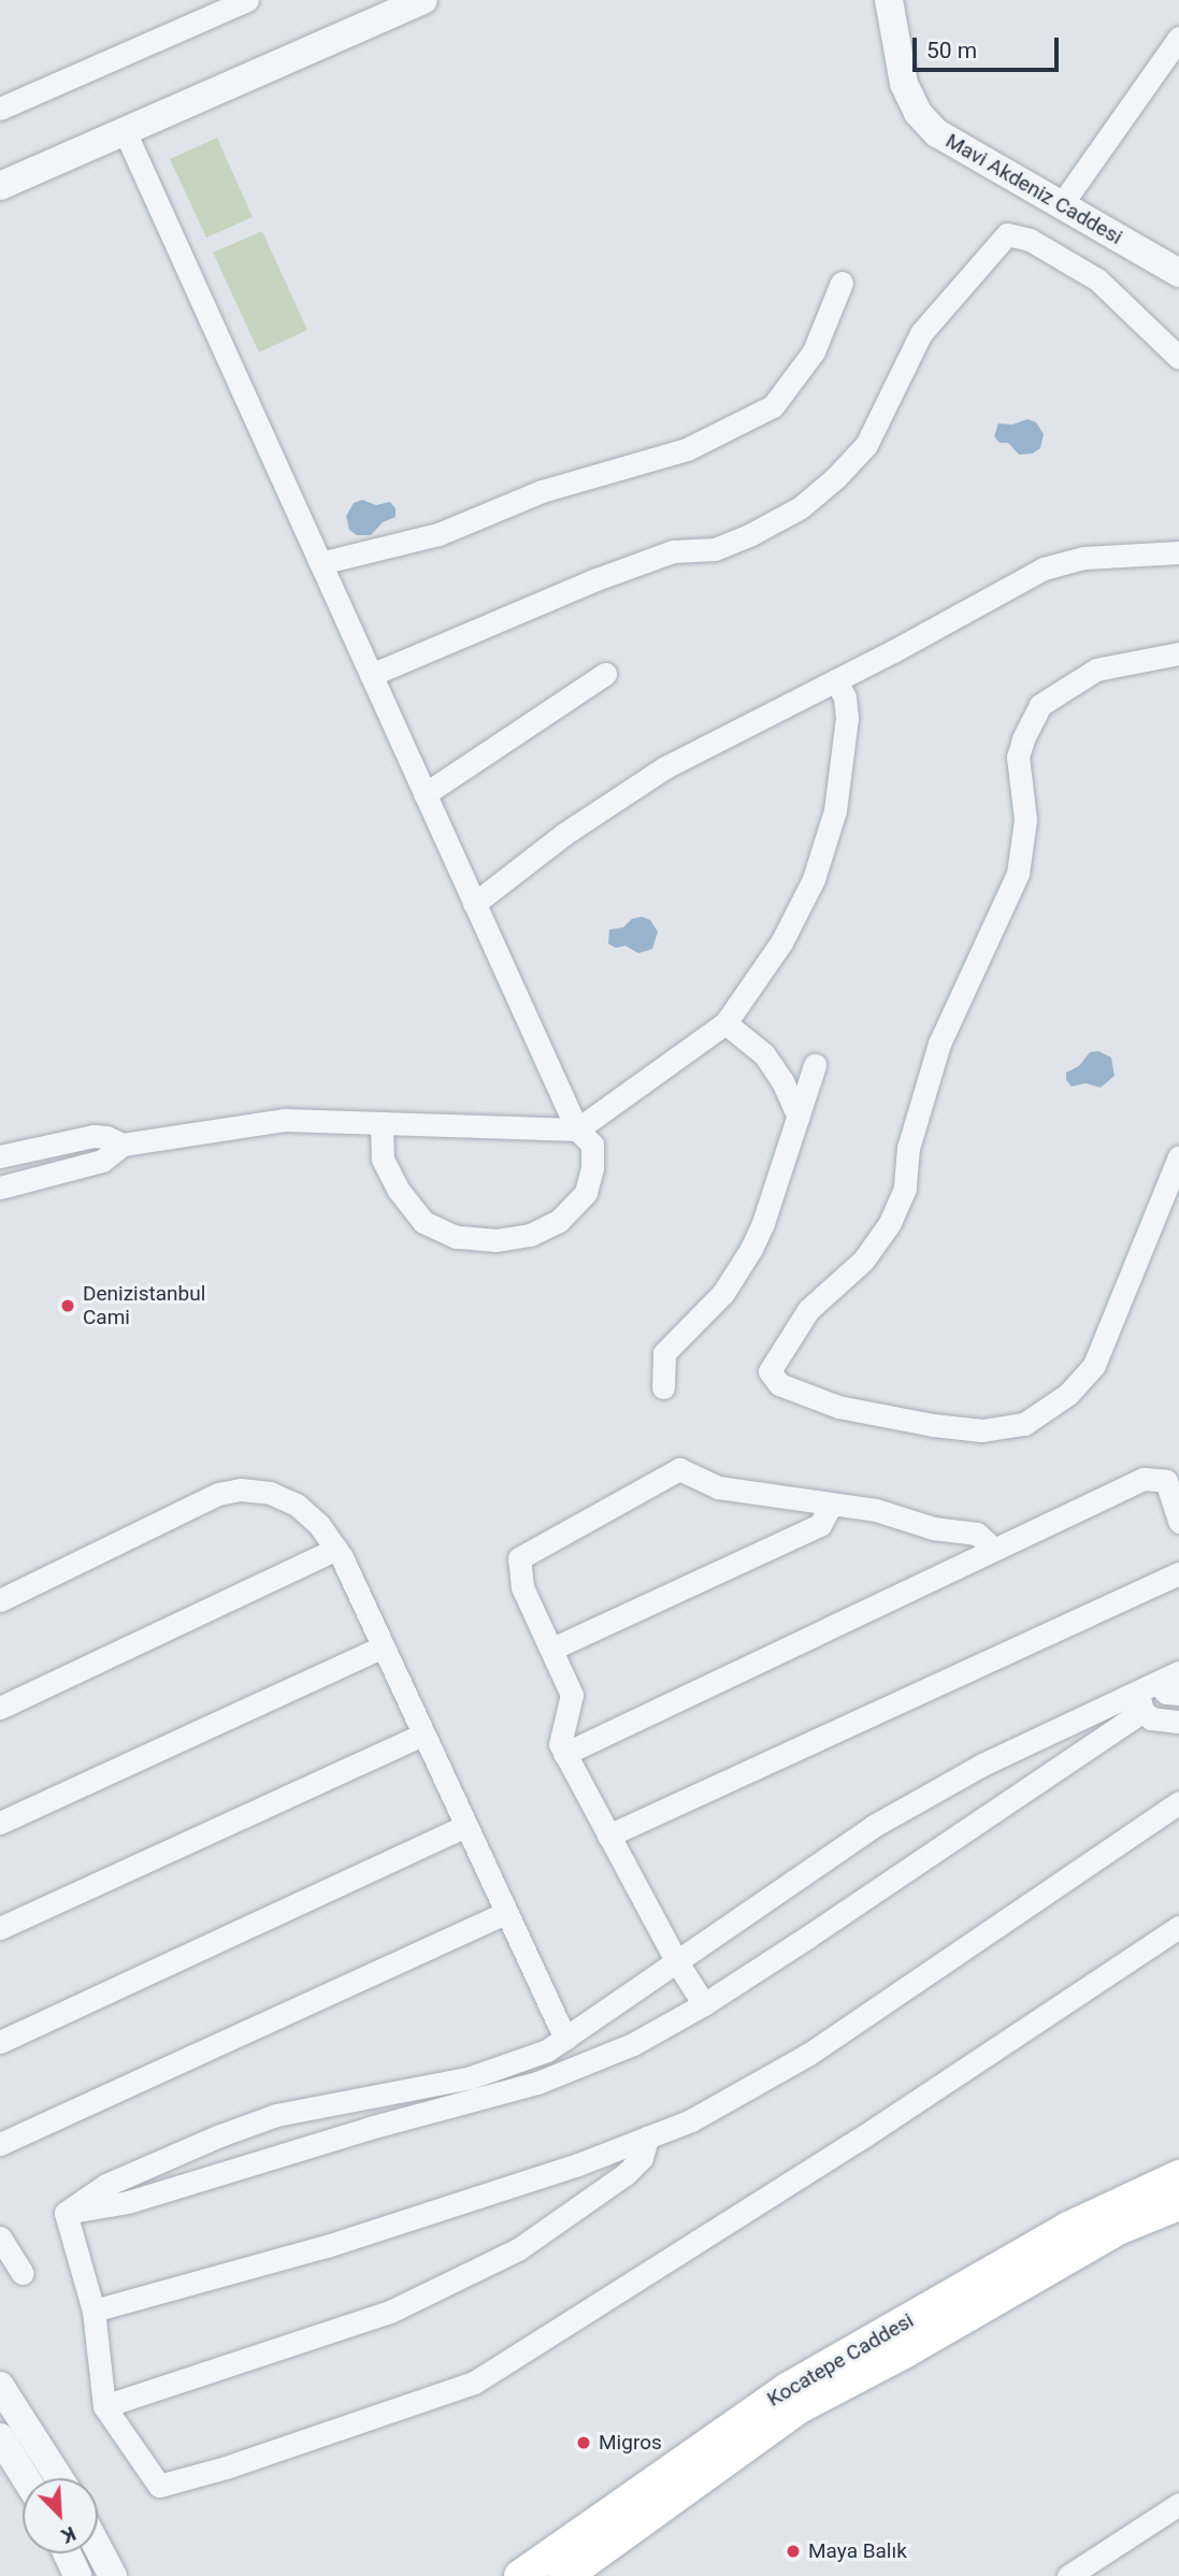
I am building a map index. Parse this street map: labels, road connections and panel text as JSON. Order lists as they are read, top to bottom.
{
  "streets": {
    "main road": ["Kocatepe Caddesi"],
    "street": ["Mavi Akdeniz Caddesi"]
  },
  "places": ["Denizistanbul Cami", "Migros", "Maya Balık"],
  "scale_bar": "50 m",
  "north": "bottom right"
}
